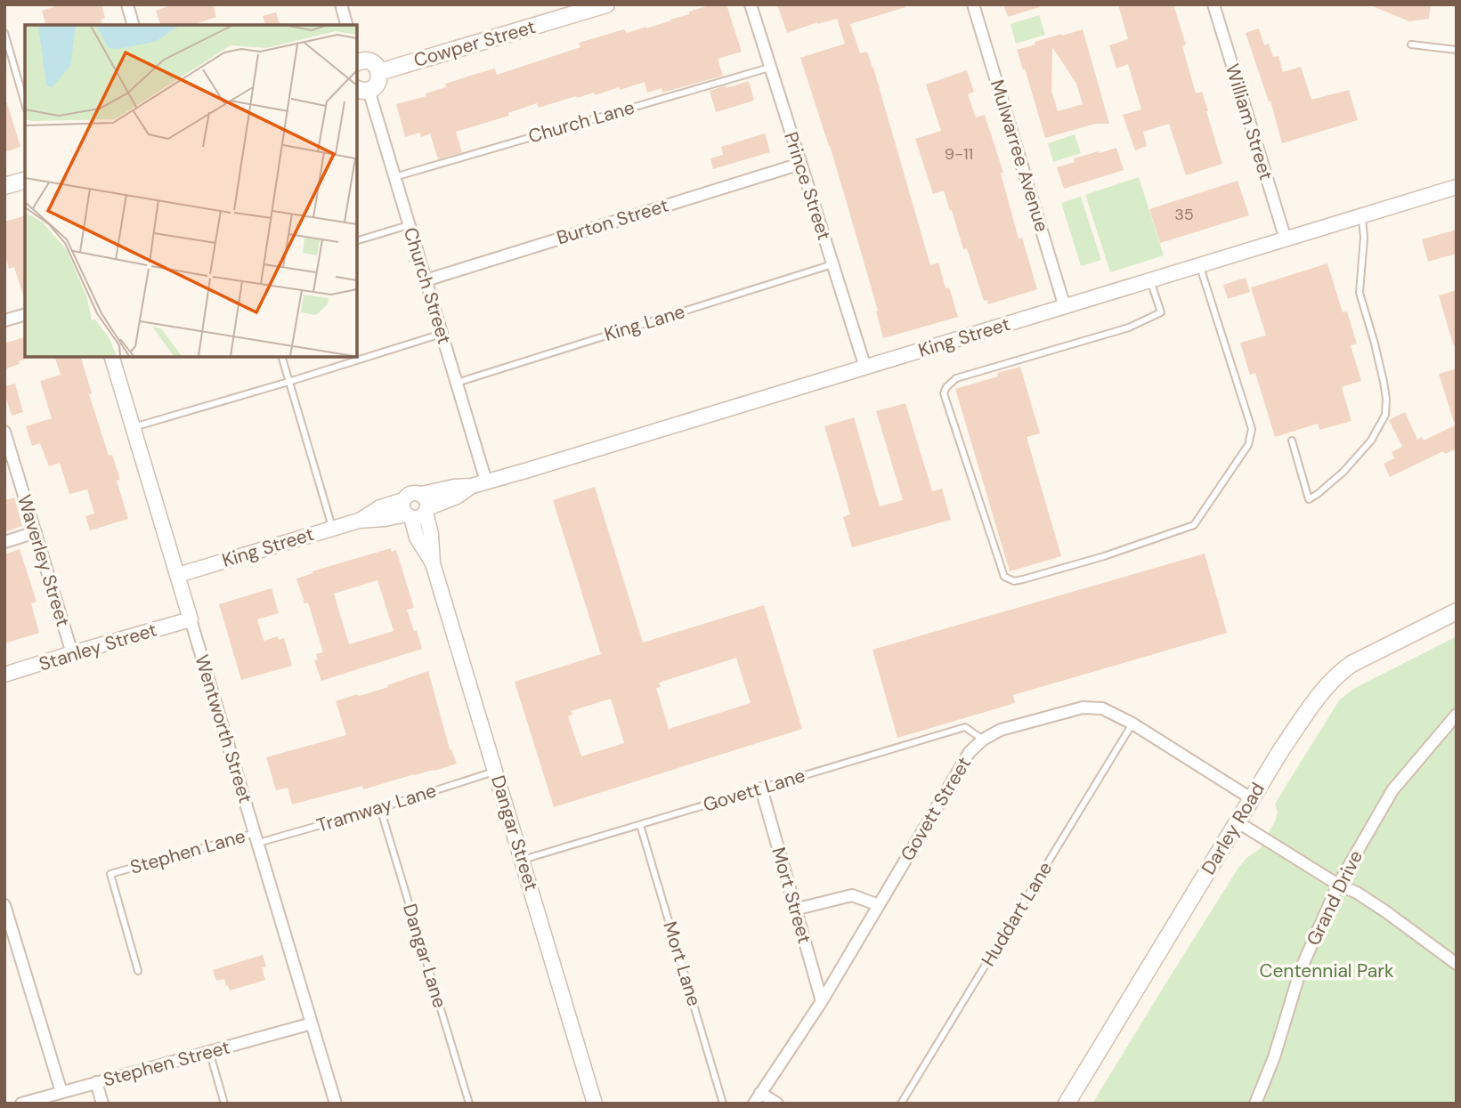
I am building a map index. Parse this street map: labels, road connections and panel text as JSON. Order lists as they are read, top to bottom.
{
  "streets": {
    "main road": ["Cowper Street", "Darley Road"],
    "street": [
      "William Street",
      "Mulwarree Avenue",
      "Prince Street",
      "Burton Street",
      "Church Street",
      "King Street",
      "Waverley Street",
      "Stanley Street",
      "Wentworth Street",
      "Govett Street",
      "Dangar Street",
      "Mort Street",
      "Grand Drive",
      "Stephen Street"
    ],
    "lane": [
      "Church Lane",
      "King Lane",
      "Govett Lane",
      "Tramway Lane",
      "Stephen Lane",
      "Huddart Lane",
      "Dangar Lane",
      "Mort Lane"
    ]
  },
  "crossings": [
    ["Church Lane", "Prince Street"],
    ["Church Lane", "Church Street"],
    ["William Street", "King Street"],
    ["Mulwarree Avenue", "King Street"],
    ["Prince Street", "Burton Street"],
    ["Prince Street", "King Lane"],
    ["Prince Street", "King Street"],
    ["Burton Street", "Church Street"],
    ["Church Street", "King Lane"],
    ["Church Street", "King Street"],
    ["King Street", "Wentworth Street"],
    ["King Street", "Dangar Street"],
    ["Waverley Street", "Stanley Street"],
    ["Stanley Street", "Wentworth Street"],
    ["Wentworth Street", "Tramway Lane"],
    ["Wentworth Street", "Stephen Lane"],
    ["Wentworth Street", "Stephen Street"],
    ["Govett Lane", "Govett Street"],
    ["Govett Lane", "Dangar Street"],
    ["Govett Lane", "Mort Street"],
    ["Govett Lane", "Mort Lane"],
    ["Tramway Lane", "Dangar Street"],
    ["Tramway Lane", "Stephen Lane"],
    ["Tramway Lane", "Dangar Lane"],
    ["Govett Street", "Darley Road"],
    ["Govett Street", "Mort Street"],
    ["Govett Street", "Huddart Lane"]
  ],
  "parks": ["Centennial Park"],
  "house_numbers": ["9-11", "35"]
}
